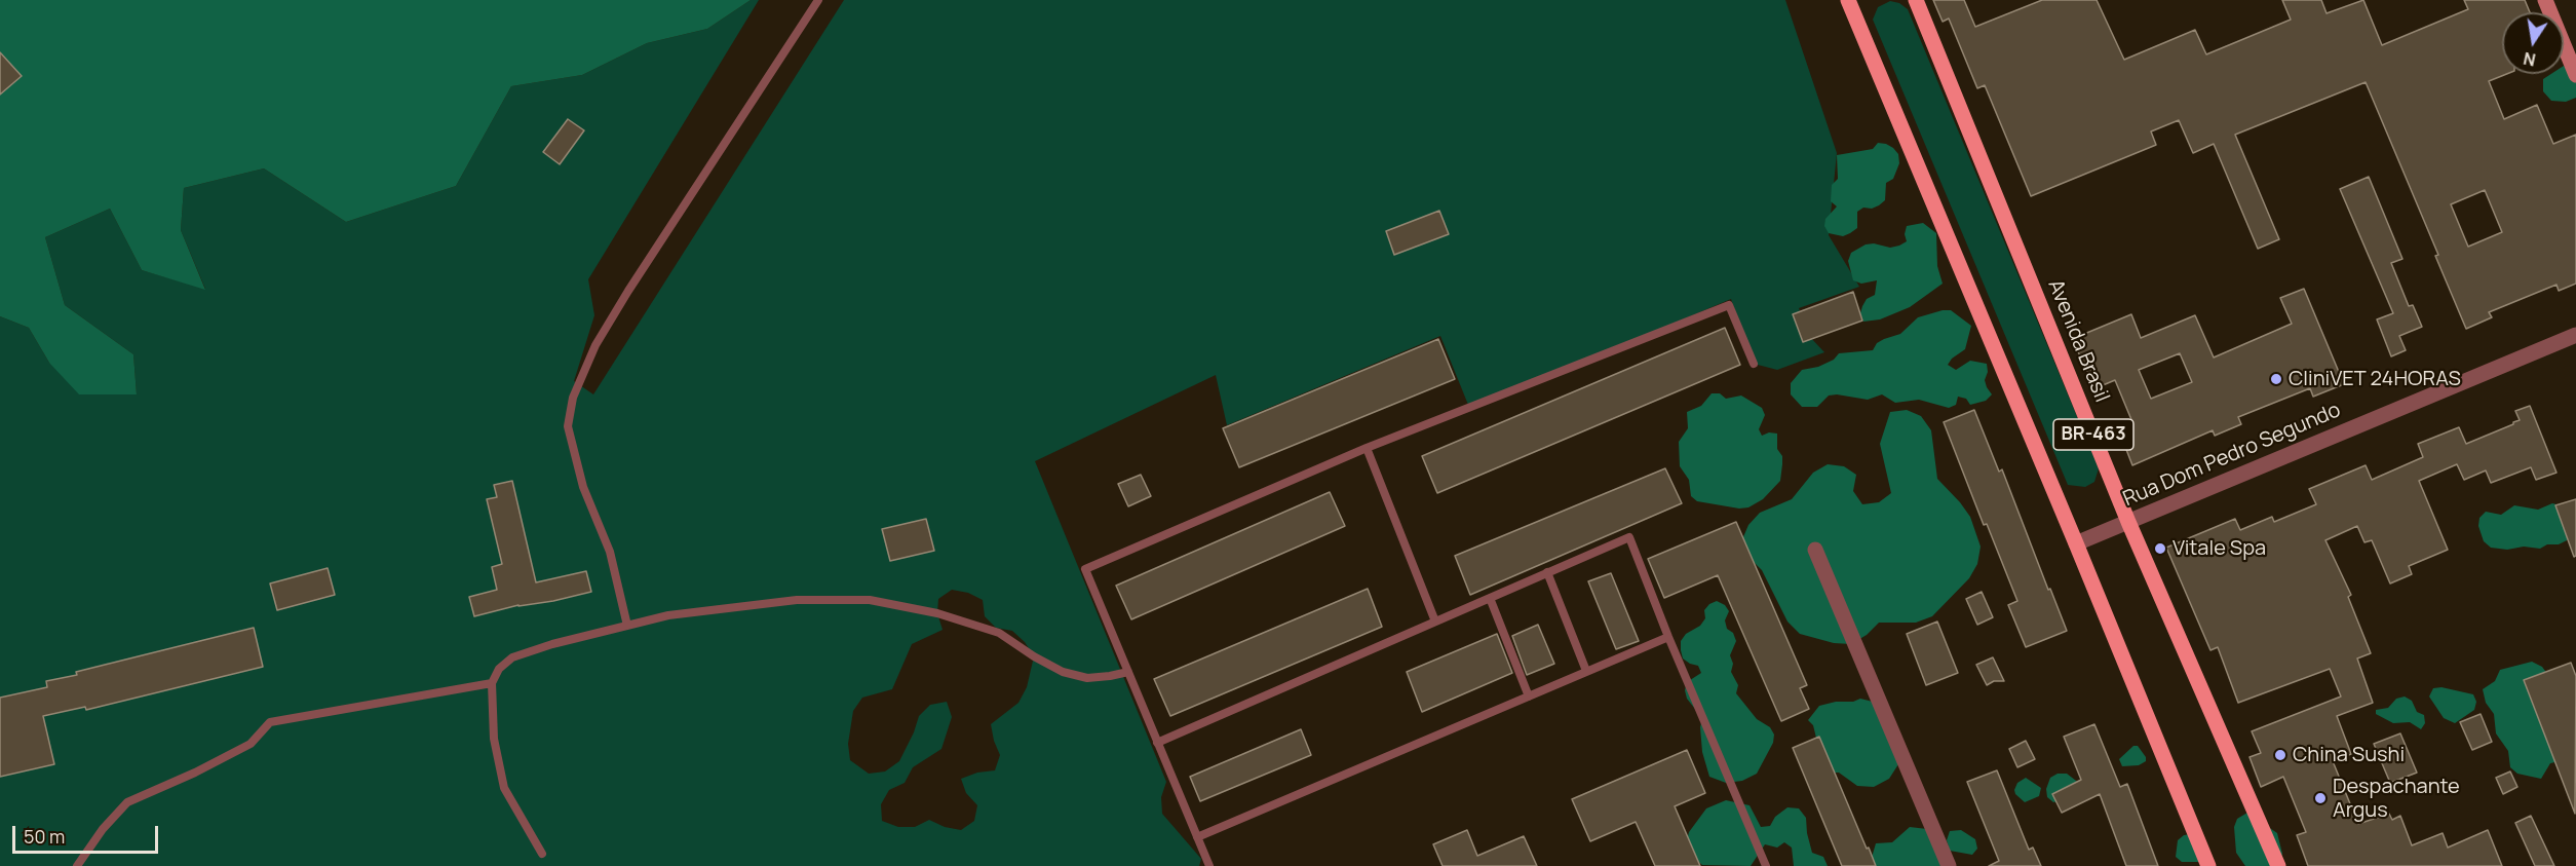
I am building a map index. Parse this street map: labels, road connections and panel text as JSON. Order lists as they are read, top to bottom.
{
  "streets": {
    "main road": ["Avenida Brasil", "BR-463"],
    "street": ["Rua Dom Pedro Segundo"]
  },
  "crossings": [
    ["Avenida Brasil", "Rua Dom Pedro Segundo"],
    ["BR-463", "Rua Dom Pedro Segundo"]
  ],
  "places": [
    "CliniVET 24HORAS",
    "Vitale Spa",
    "China Sushi",
    "Despachante Argus"
  ],
  "scale_bar": "50 m",
  "north": "bottom"
}
